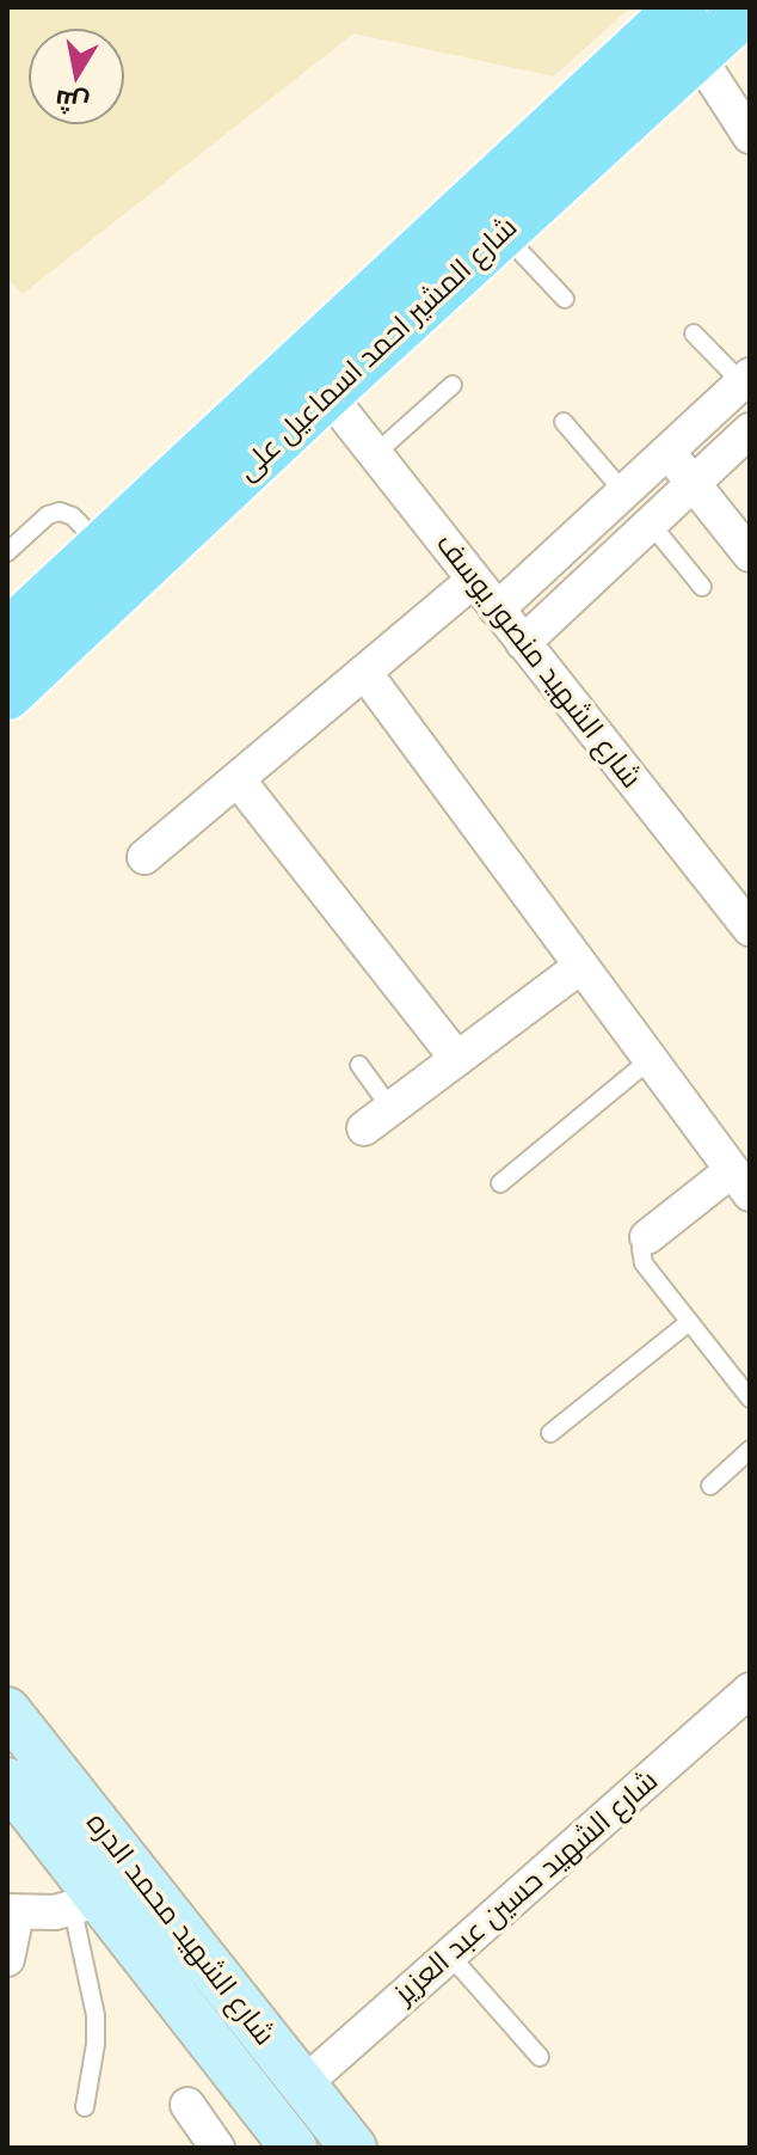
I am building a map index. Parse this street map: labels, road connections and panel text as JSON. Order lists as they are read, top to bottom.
{
  "streets": {
    "main road": ["شارع المشير احمد اسماعيل على", "شارع الشهيد محمد الدره"],
    "street": ["شارع الشهيد منصور يوسف", "شارع الشهيد حسين عبد العزيز"]
  },
  "crossings": [
    ["شارع المشير احمد اسماعيل على", "شارع الشهيد منصور يوسف"],
    ["شارع الشهيد حسين عبد العزيز", "شارع الشهيد محمد الدره"]
  ],
  "north": "bottom"
}
